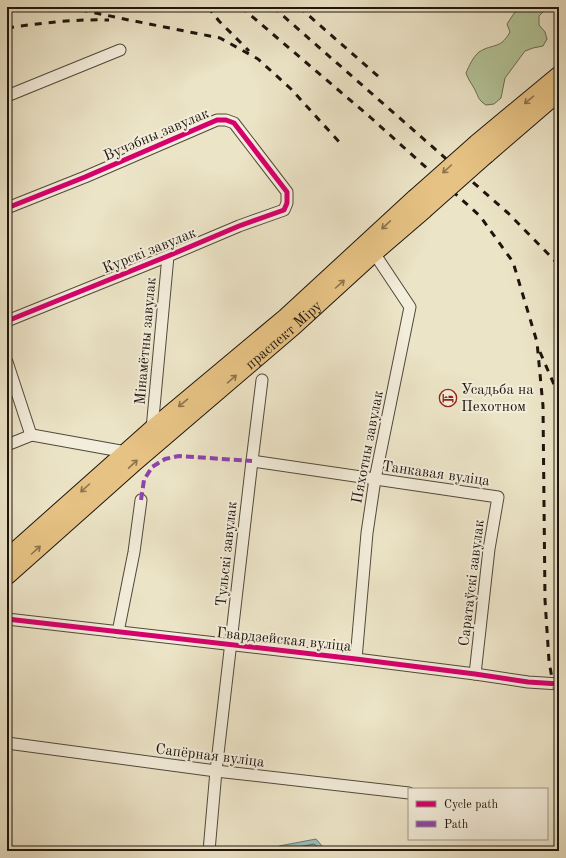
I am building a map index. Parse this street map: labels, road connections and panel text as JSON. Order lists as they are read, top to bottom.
{
  "streets": {
    "main road": ["праспект Міру"],
    "street": [
      "Вучэбны завулак",
      "Курскі завулак",
      "Мінамётны завулак",
      "Пяхотны завулак",
      "Танкавая вуліца",
      "Тульскі завулак",
      "Саратаўскі завулак",
      "Гвардзейская вуліца",
      "Сапёрная вуліца"
    ]
  },
  "crossings": [
    ["Вучэбны завулак", "Курскі завулак"],
    ["Курскі завулак", "Мінамётны завулак"],
    ["праспект Міру", "Мінамётны завулак"],
    ["праспект Міру", "Пяхотны завулак"],
    ["Пяхотны завулак", "Танкавая вуліца"],
    ["Пяхотны завулак", "Гвардзейская вуліца"],
    ["Танкавая вуліца", "Тульскі завулак"],
    ["Танкавая вуліца", "Саратаўскі завулак"],
    ["Тульскі завулак", "Гвардзейская вуліца"],
    ["Тульскі завулак", "Сапёрная вуліца"],
    ["Саратаўскі завулак", "Гвардзейская вуліца"]
  ],
  "places": {
    "hotel": ["Усадьба на Пехотном"]
  },
  "legend": ["Cycle path", "Path"]
}
